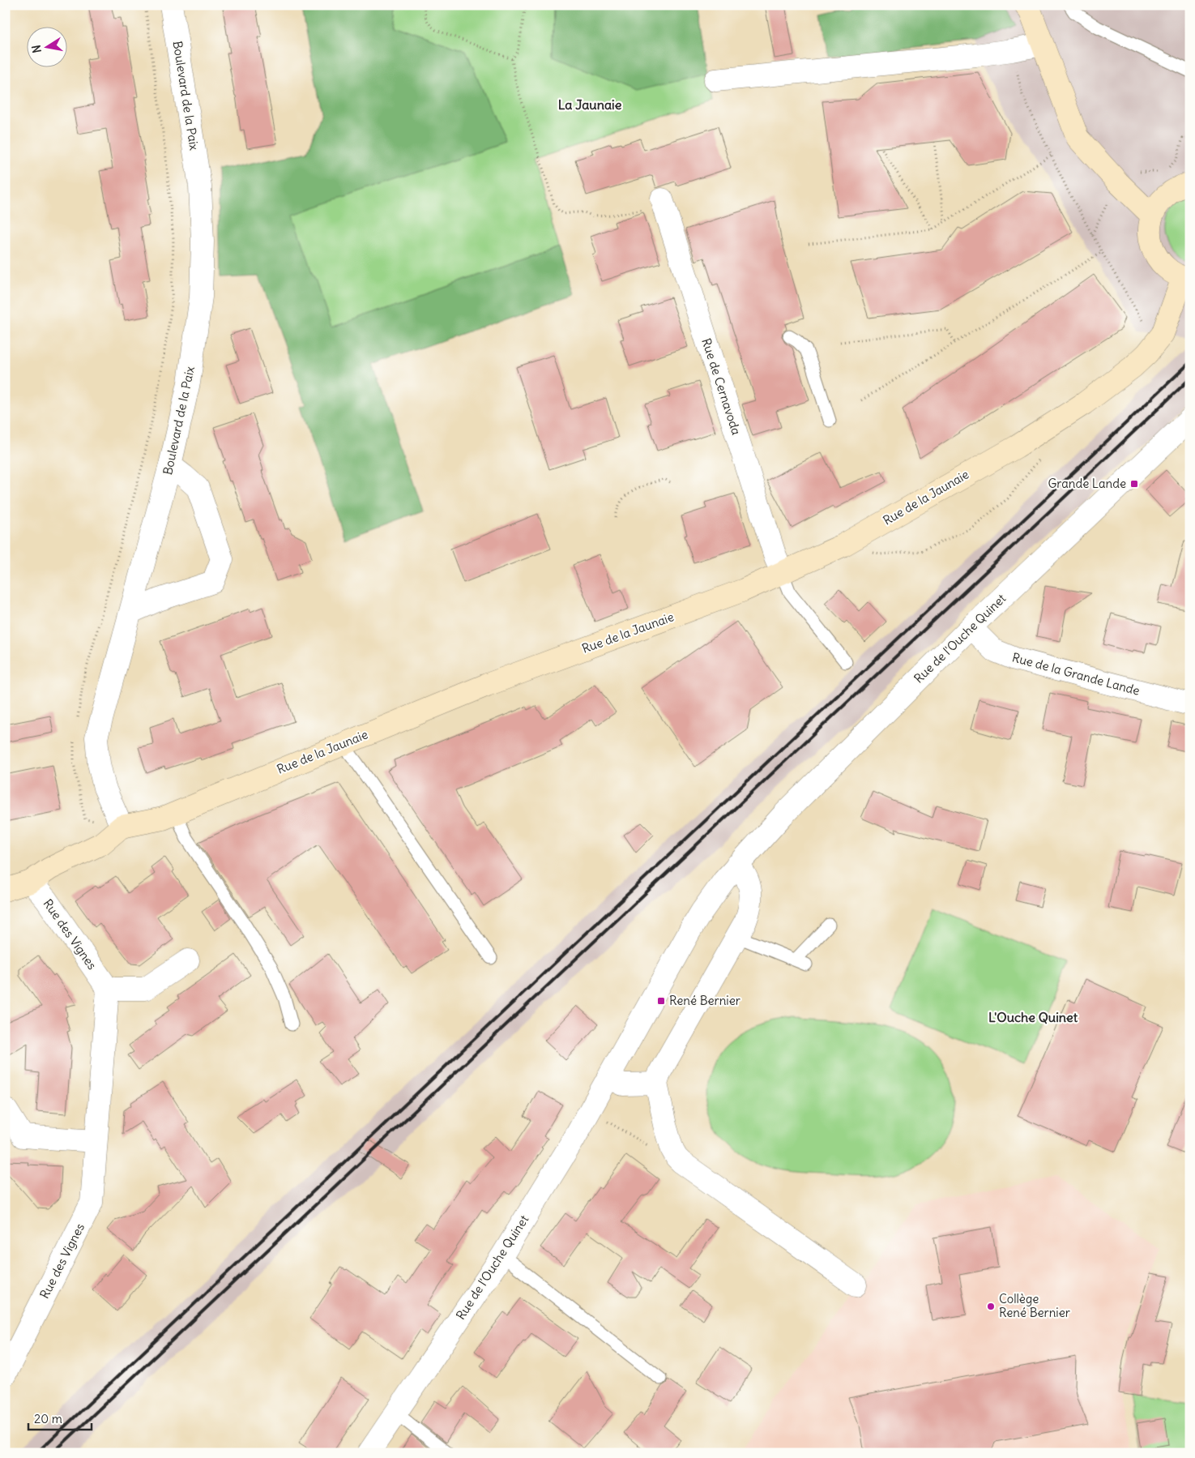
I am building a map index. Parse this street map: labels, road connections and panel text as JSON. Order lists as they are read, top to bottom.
{
  "streets": {
    "street": [
      "Boulevard de la Paix",
      "Rue de Cernavoda",
      "Rue de la Jaunaie",
      "Rue de l'Ouche Quinet",
      "Rue de la Grande Lande",
      "Rue des Vignes"
    ]
  },
  "crossings": [
    ["Boulevard de la Paix", "Rue de la Jaunaie"],
    ["Rue de Cernavoda", "Rue de la Jaunaie"],
    ["Rue de la Jaunaie", "Rue des Vignes"],
    ["Rue de l'Ouche Quinet", "Rue de la Grande Lande"]
  ],
  "districts": ["La Jaunaie", "L'Ouche Quinet"],
  "places": {
    "transit": ["Grande Lande", "René Bernier"],
    "other": ["Collège René Bernier"]
  },
  "scale_bar": "20 m",
  "north": "left"
}
